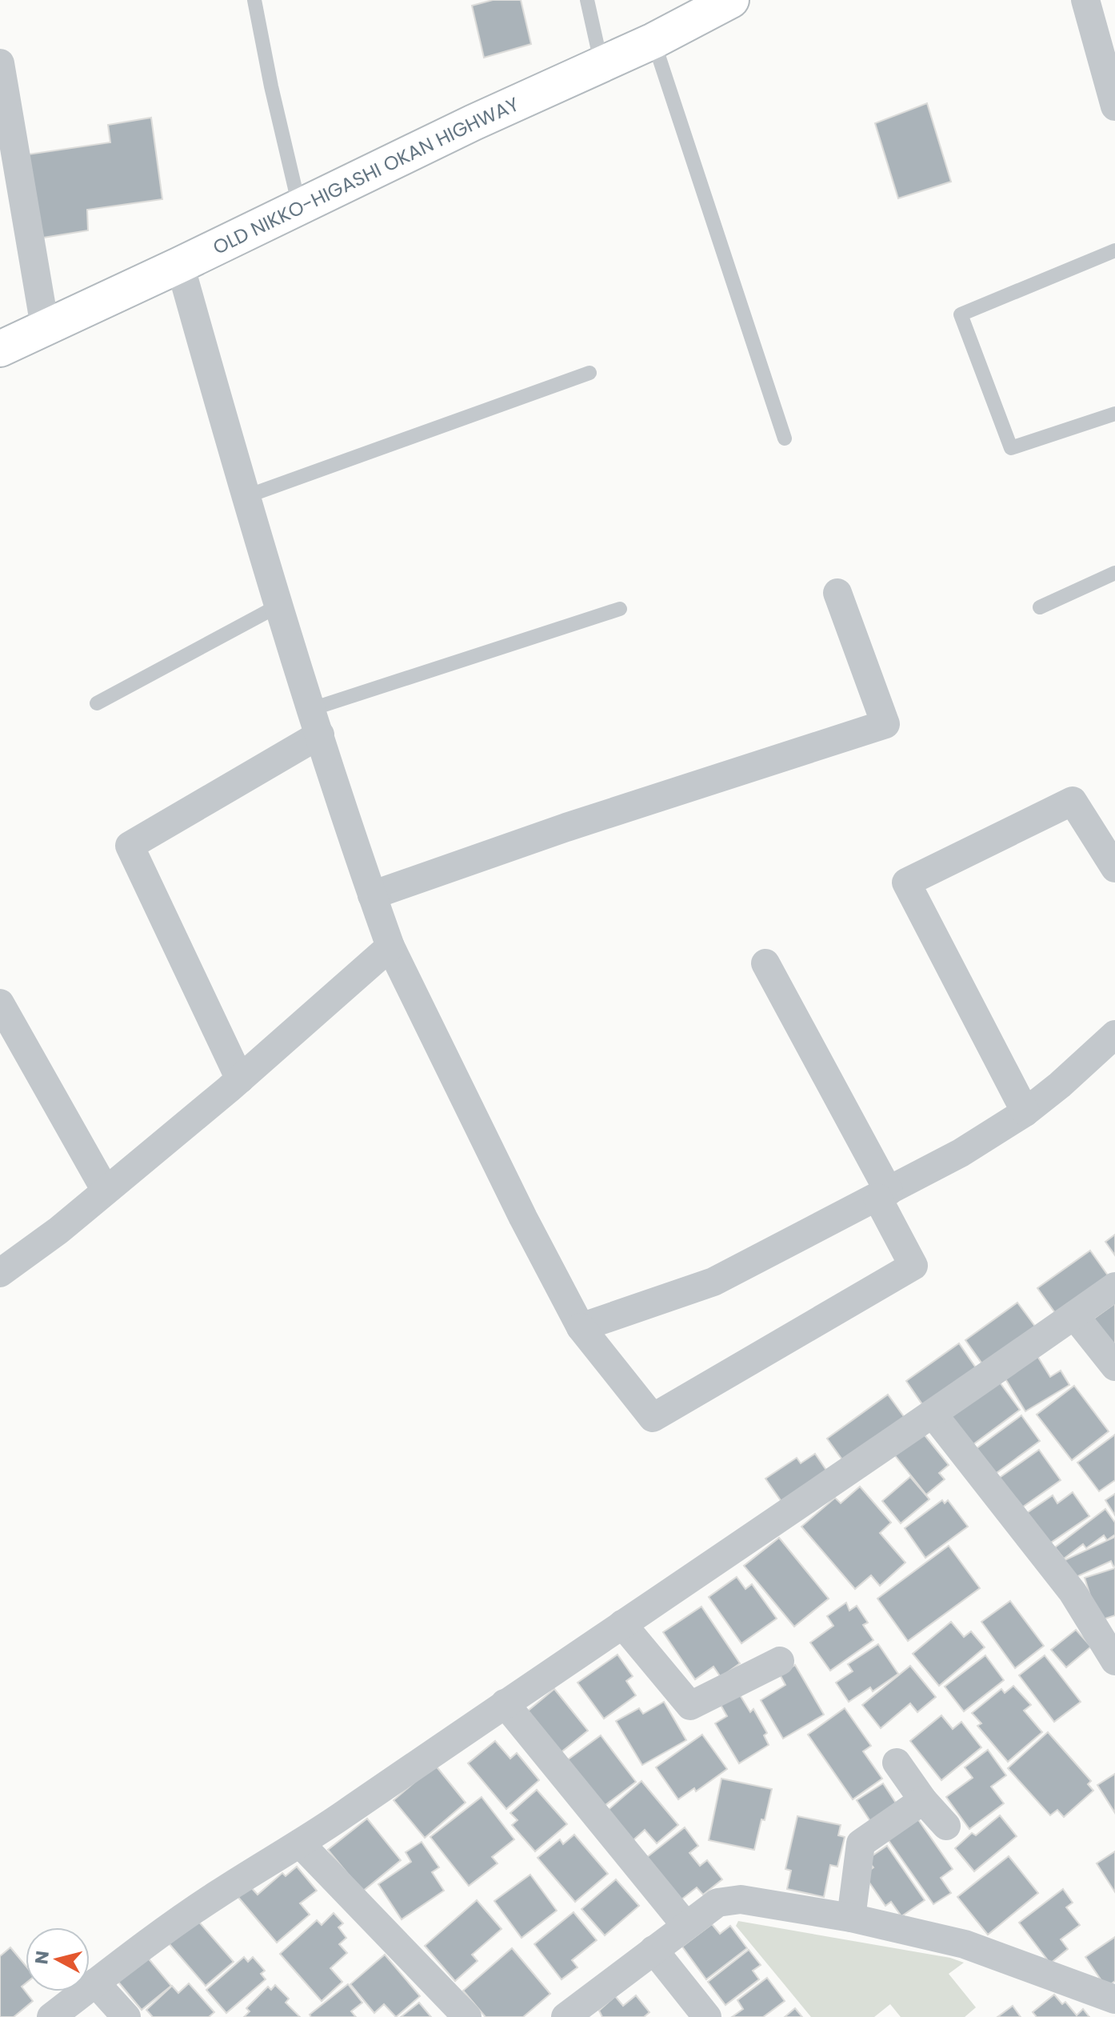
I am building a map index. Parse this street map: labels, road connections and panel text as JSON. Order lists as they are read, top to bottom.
{
  "streets": {
    "street": ["OLD NIKKO-HIGASHI OKAN HIGHWAY"]
  },
  "north": "left"
}
